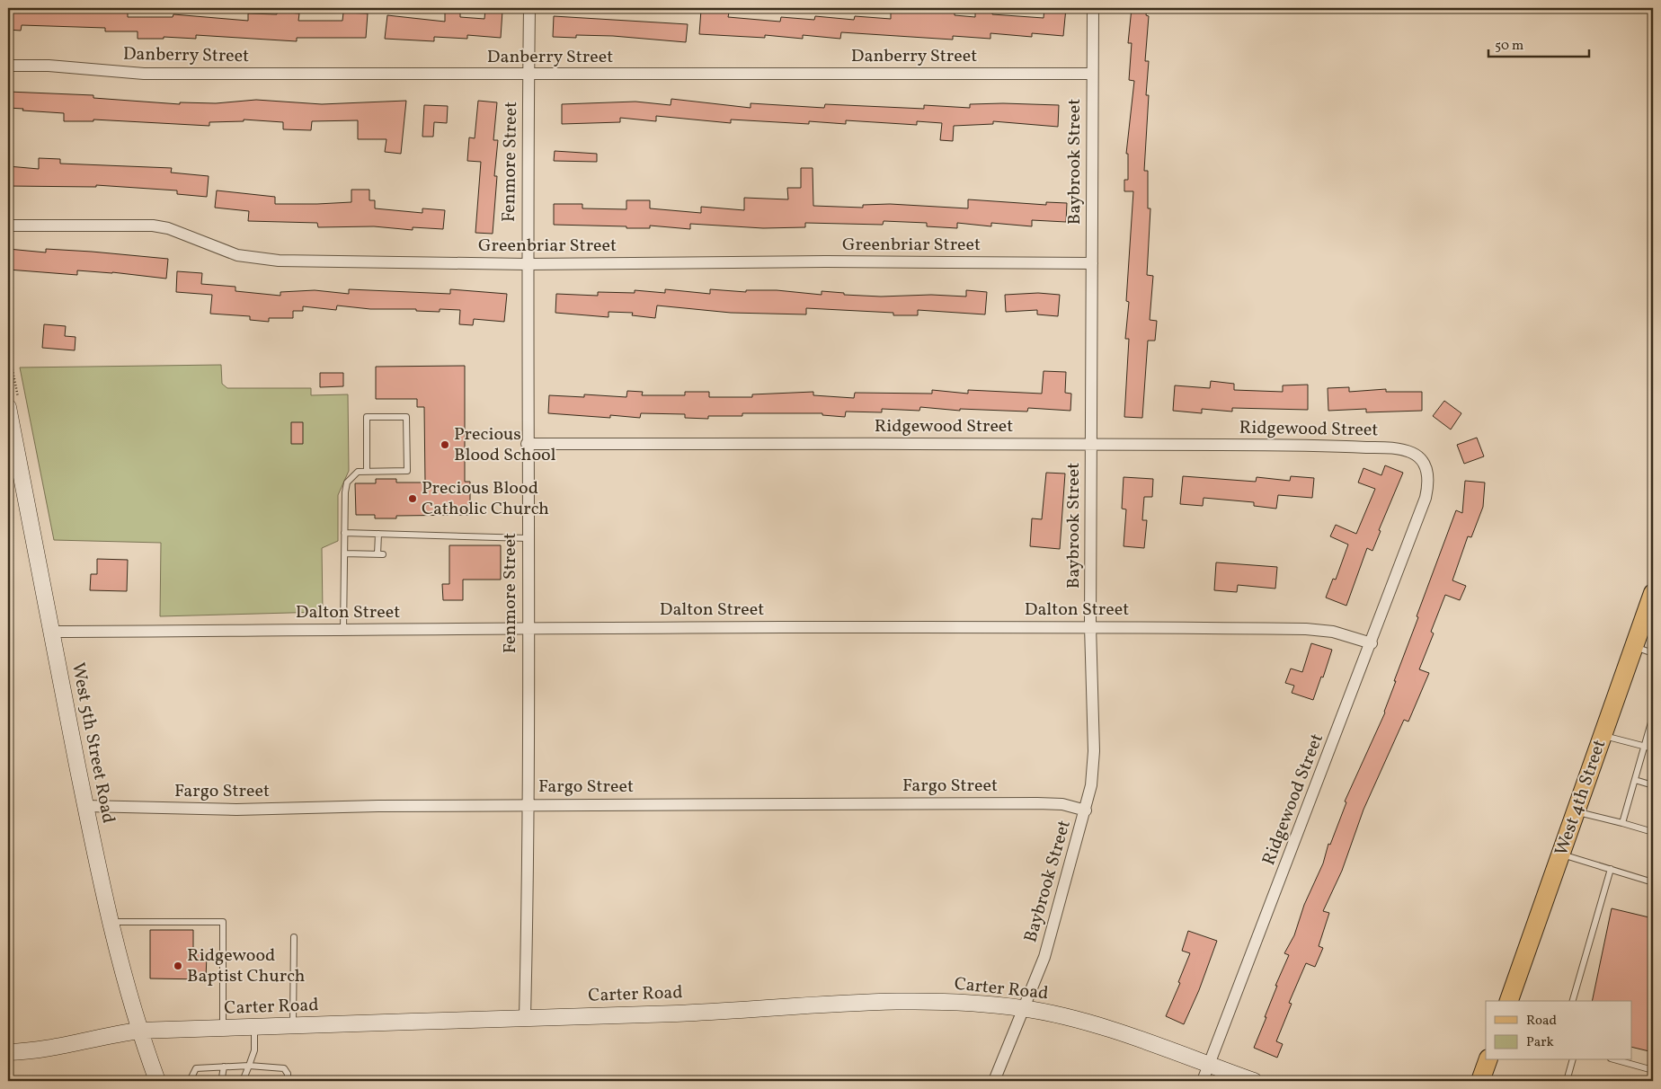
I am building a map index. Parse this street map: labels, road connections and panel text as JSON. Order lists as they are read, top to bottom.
{
  "streets": {
    "main road": ["West 5th Street Road", "West 4th Street", "Carter Road"],
    "street": [
      "Danberry Street",
      "Fenmore Street",
      "Baybrook Street",
      "Greenbriar Street",
      "Ridgewood Street",
      "Dalton Street",
      "Fargo Street"
    ]
  },
  "crossings": [
    ["Danberry Street", "Fenmore Street"],
    ["Danberry Street", "Baybrook Street"],
    ["Fenmore Street", "Greenbriar Street"],
    ["Fenmore Street", "Ridgewood Street"],
    ["Fenmore Street", "Dalton Street"],
    ["Fenmore Street", "Fargo Street"],
    ["Fenmore Street", "Carter Road"],
    ["Baybrook Street", "Greenbriar Street"],
    ["Baybrook Street", "Ridgewood Street"],
    ["Baybrook Street", "Dalton Street"],
    ["Baybrook Street", "Fargo Street"],
    ["Baybrook Street", "Carter Road"],
    ["Ridgewood Street", "Dalton Street"],
    ["Ridgewood Street", "Carter Road"],
    ["Dalton Street", "West 5th Street Road"],
    ["West 5th Street Road", "Fargo Street"],
    ["West 5th Street Road", "Carter Road"]
  ],
  "places": ["Precious Blood School", "Precious Blood Catholic Church", "Ridgewood Baptist Church"],
  "legend": ["Road", "Park"],
  "scale_bar": "50 m"
}
